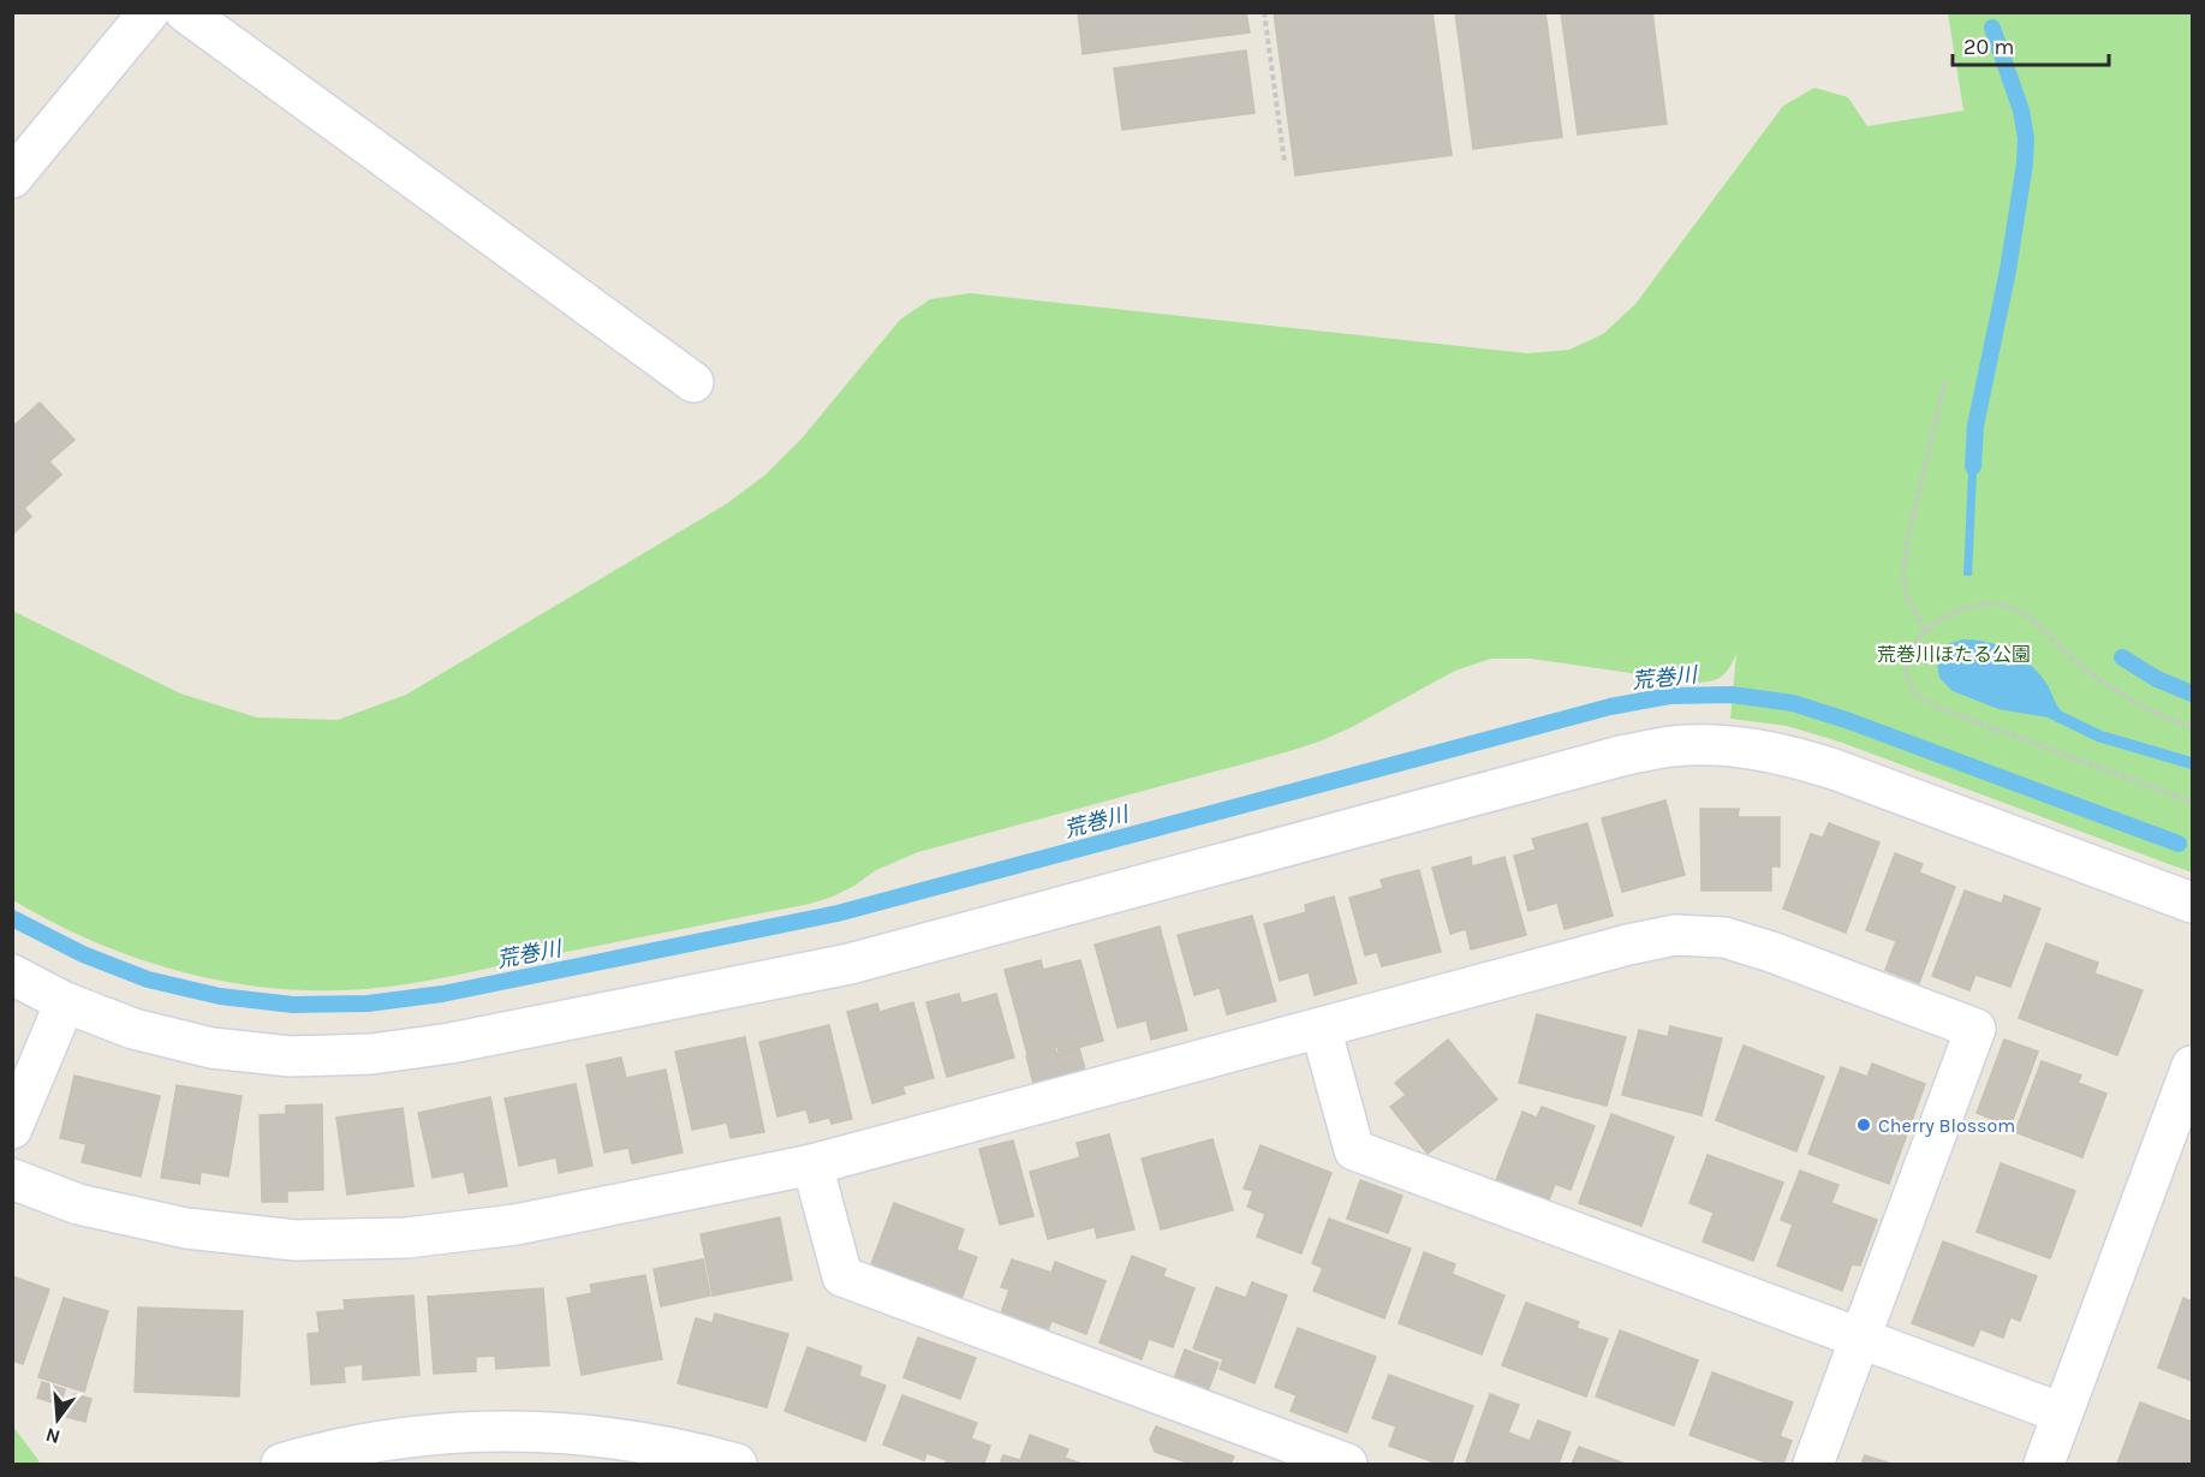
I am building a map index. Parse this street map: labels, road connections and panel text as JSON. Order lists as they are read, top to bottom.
{
  "water": ["荒巻川"],
  "parks": ["荒巻川ほたる公園"],
  "places": ["Cherry Blossom"],
  "scale_bar": "20 m",
  "north": "bottom"
}
